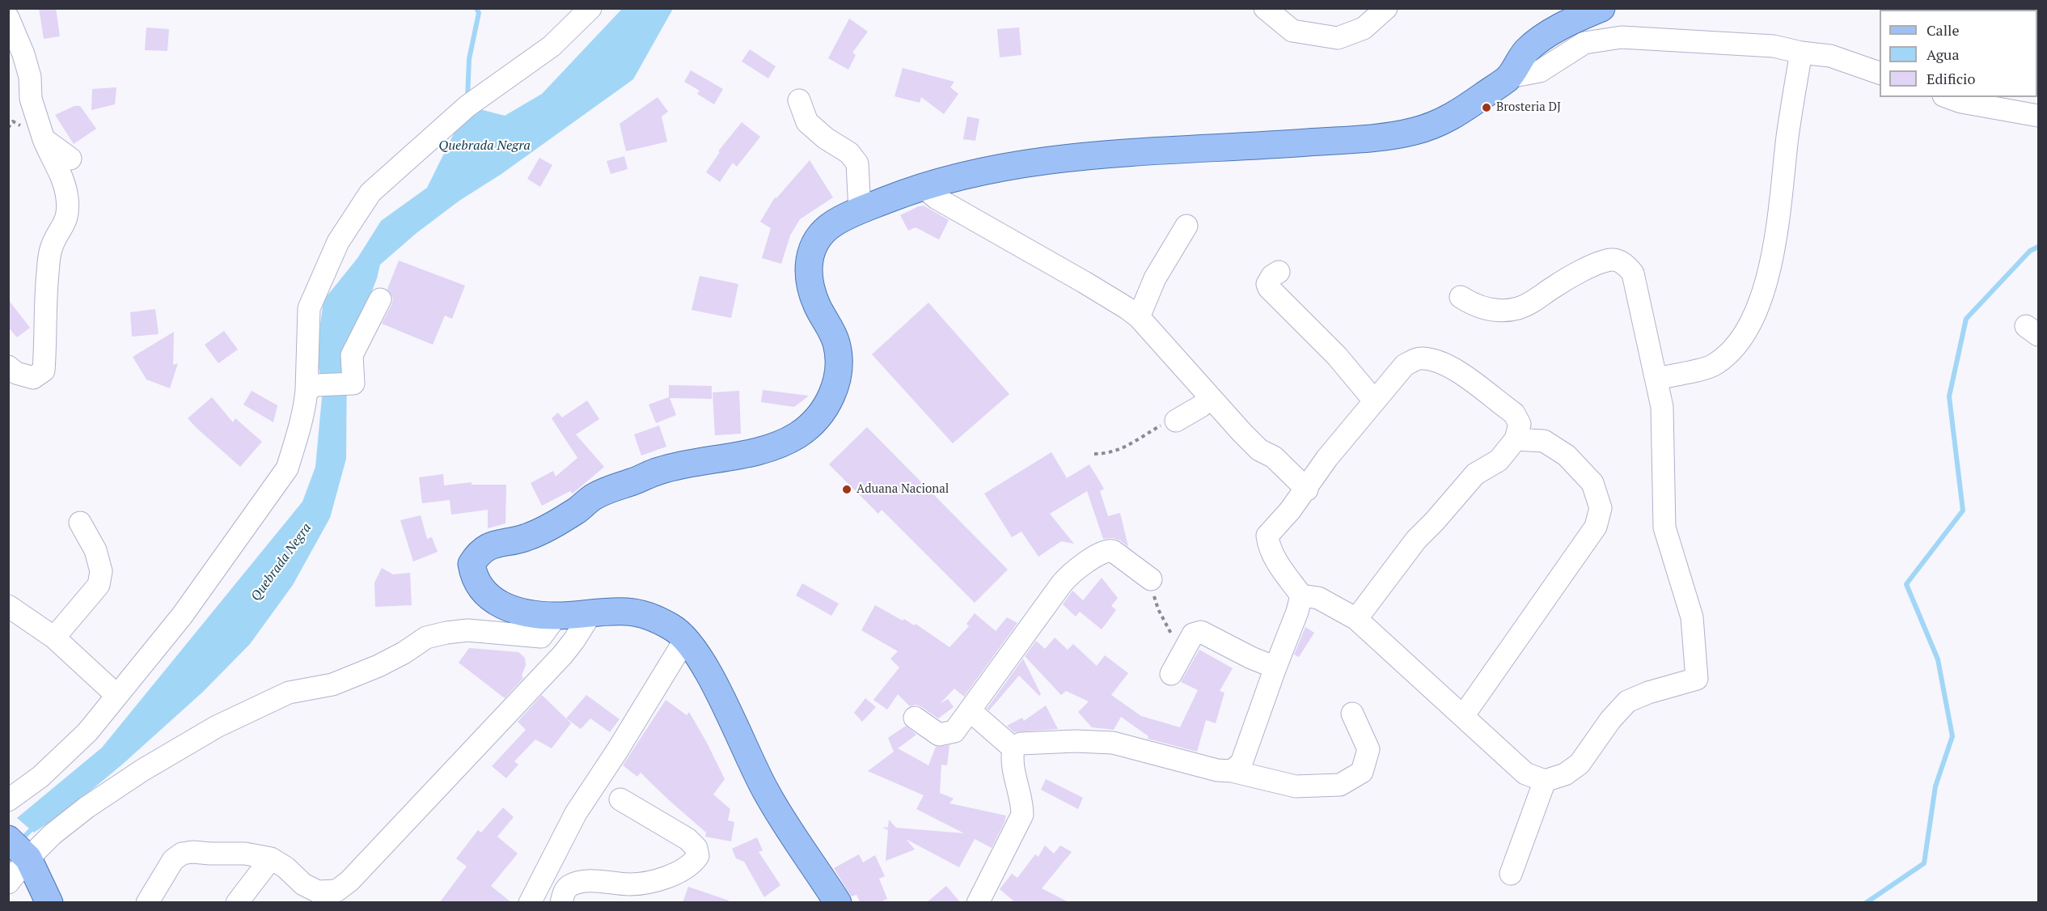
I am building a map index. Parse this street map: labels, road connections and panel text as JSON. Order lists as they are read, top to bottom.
{
  "water": ["Quebrada Negra"],
  "places": ["Brosteria DJ", "Aduana Nacional"],
  "legend": ["Calle", "Agua", "Edificio"]
}
